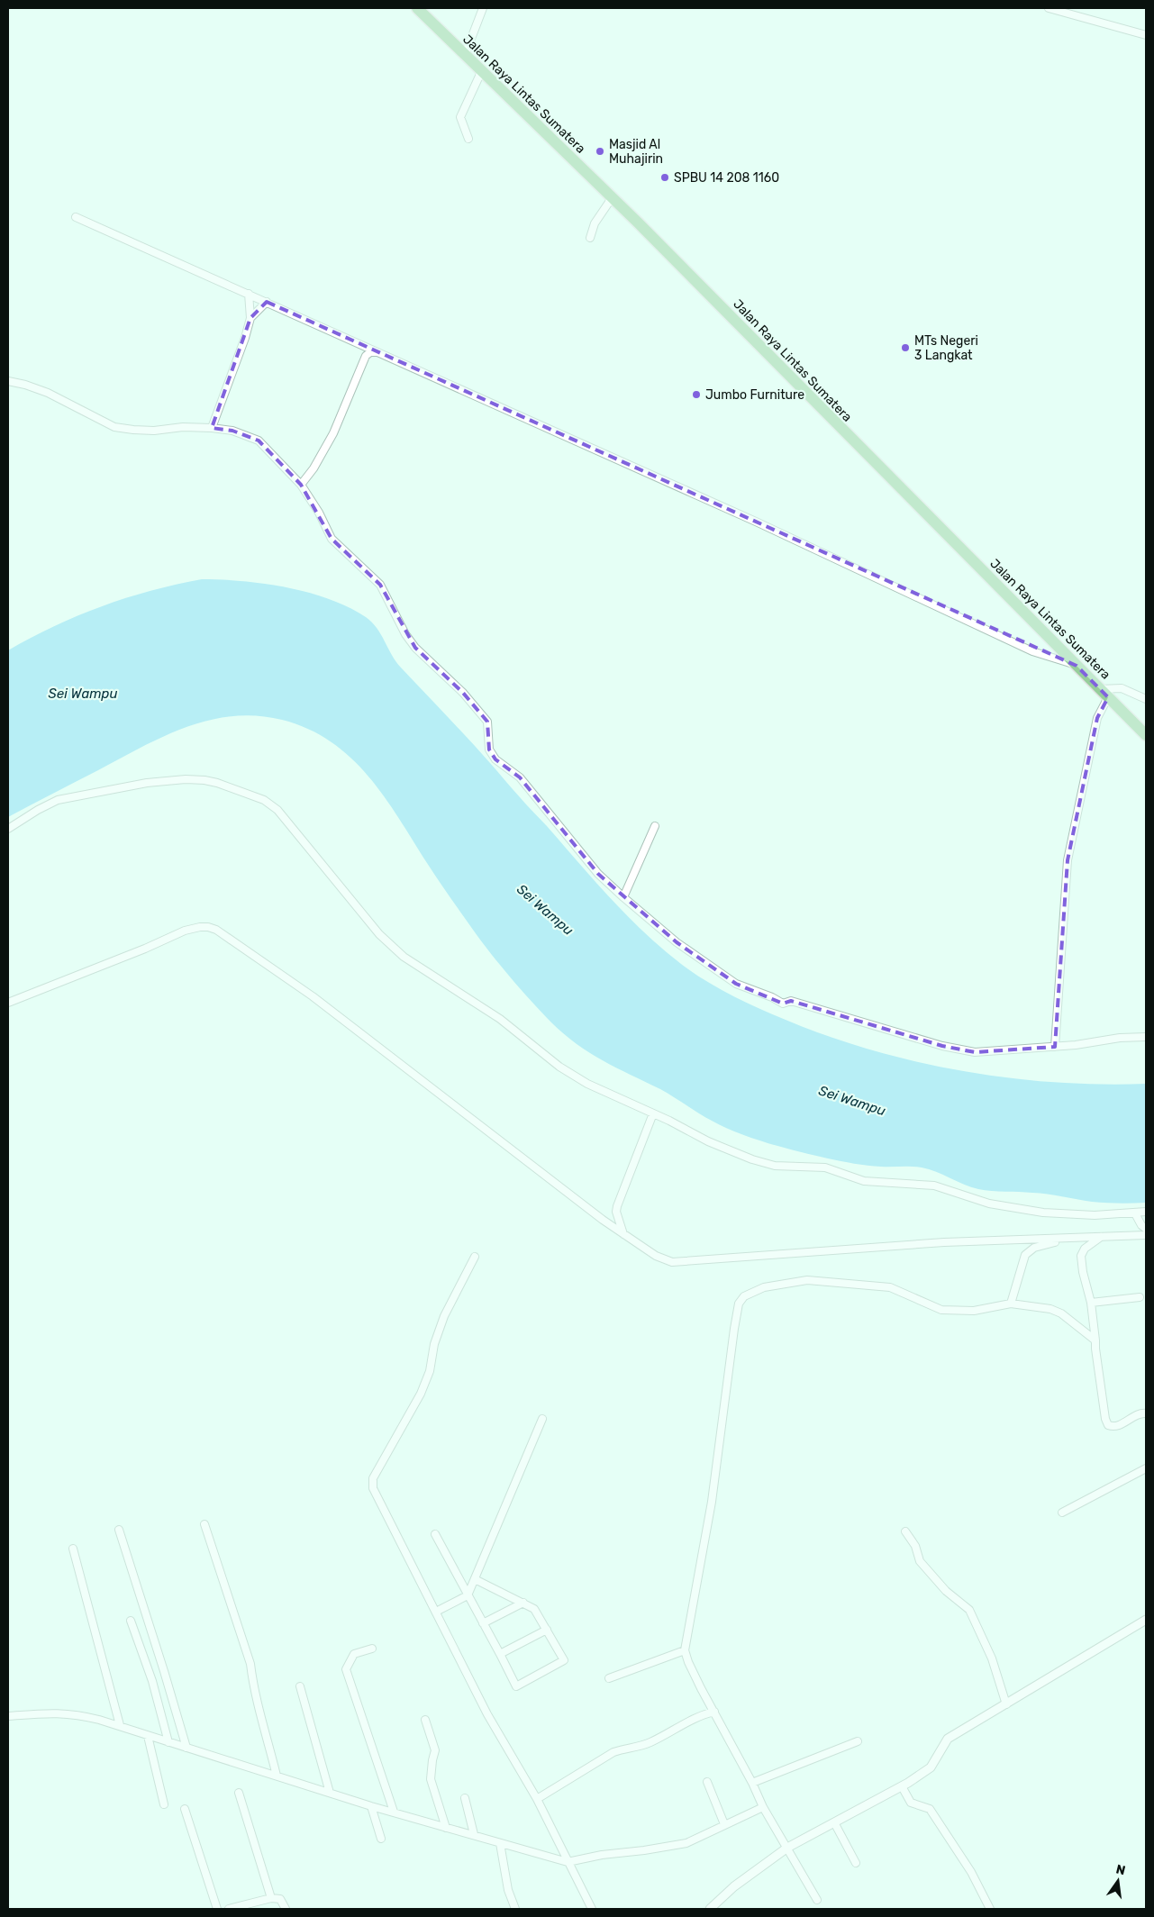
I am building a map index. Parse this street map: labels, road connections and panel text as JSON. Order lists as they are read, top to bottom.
{
  "streets": {
    "highway": ["Jalan Raya Lintas Sumatera"]
  },
  "water": ["Sei Wampu"],
  "places": [
    "Masjid Al Muhajirin",
    "SPBU 14 208 1160",
    "MTs Negeri 3 Langkat",
    "Jumbo Furniture"
  ],
  "north": "top"
}
